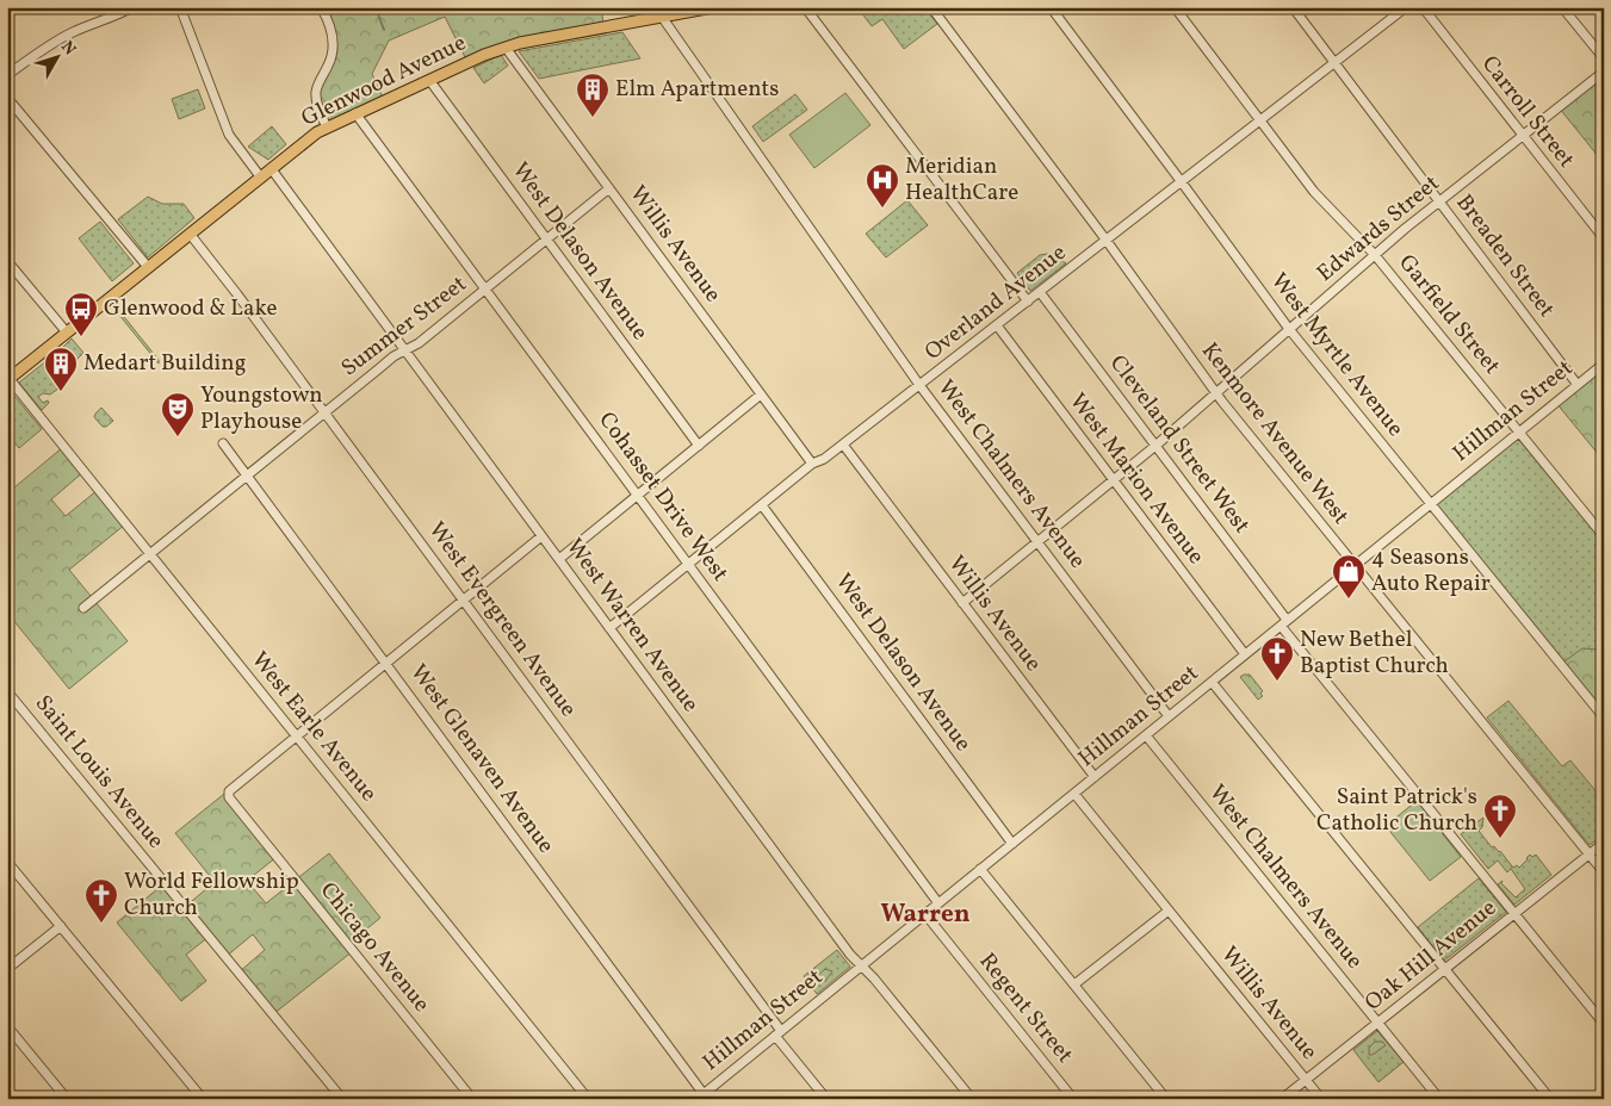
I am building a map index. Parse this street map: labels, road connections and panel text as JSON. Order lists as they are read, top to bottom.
{
  "streets": {
    "main road": ["Glenwood Avenue"],
    "street": [
      "Carroll Street",
      "Edwards Street",
      "Willis Avenue",
      "West Delason Avenue",
      "Breaden Street",
      "Overland Avenue",
      "Garfield Street",
      "Summer Street",
      "West Myrtle Avenue",
      "Hillman Street",
      "Kenmore Avenue West",
      "Cleveland Street West",
      "West Chalmers Avenue",
      "West Marion Avenue",
      "Cohasset Drive West",
      "West Evergreen Avenue",
      "West Warren Avenue",
      "West Earle Avenue",
      "West Glenaven Avenue",
      "Saint Louis Avenue",
      "Chicago Avenue",
      "Oak Hill Avenue",
      "Regent Street"
    ]
  },
  "crossings": [
    ["Glenwood Avenue", "Willis Avenue"],
    ["Glenwood Avenue", "West Delason Avenue"],
    ["Glenwood Avenue", "West Chalmers Avenue"],
    ["Glenwood Avenue", "Cohasset Drive West"],
    ["Glenwood Avenue", "West Evergreen Avenue"],
    ["Glenwood Avenue", "West Warren Avenue"],
    ["Glenwood Avenue", "West Earle Avenue"],
    ["Carroll Street", "Edwards Street"],
    ["Edwards Street", "Willis Avenue"],
    ["Edwards Street", "Breaden Street"],
    ["Edwards Street", "Garfield Street"],
    ["Edwards Street", "West Myrtle Avenue"],
    ["Edwards Street", "Kenmore Avenue West"],
    ["Edwards Street", "Cleveland Street West"],
    ["Edwards Street", "West Chalmers Avenue"],
    ["Edwards Street", "West Marion Avenue"],
    ["Willis Avenue", "Overland Avenue"],
    ["Willis Avenue", "Summer Street"],
    ["Willis Avenue", "Hillman Street"],
    ["Willis Avenue", "Oak Hill Avenue"],
    ["West Delason Avenue", "Overland Avenue"],
    ["West Delason Avenue", "Summer Street"],
    ["West Delason Avenue", "Hillman Street"],
    ["Breaden Street", "Overland Avenue"],
    ["Breaden Street", "Hillman Street"],
    ["Overland Avenue", "Garfield Street"],
    ["Overland Avenue", "West Myrtle Avenue"],
    ["Overland Avenue", "Kenmore Avenue West"],
    ["Overland Avenue", "Cleveland Street West"],
    ["Overland Avenue", "West Chalmers Avenue"],
    ["Overland Avenue", "West Marion Avenue"],
    ["Overland Avenue", "Cohasset Drive West"],
    ["Overland Avenue", "West Warren Avenue"],
    ["Garfield Street", "Hillman Street"],
    ["Summer Street", "Cohasset Drive West"],
    ["Summer Street", "West Evergreen Avenue"],
    ["Summer Street", "West Warren Avenue"],
    ["Summer Street", "West Earle Avenue"],
    ["Summer Street", "West Glenaven Avenue"],
    ["West Myrtle Avenue", "Hillman Street"],
    ["Hillman Street", "Kenmore Avenue West"],
    ["Hillman Street", "Cleveland Street West"],
    ["Hillman Street", "West Chalmers Avenue"],
    ["Hillman Street", "West Marion Avenue"],
    ["Hillman Street", "Cohasset Drive West"],
    ["Hillman Street", "West Evergreen Avenue"],
    ["Hillman Street", "West Warren Avenue"],
    ["Hillman Street", "West Glenaven Avenue"],
    ["Hillman Street", "Regent Street"],
    ["Kenmore Avenue West", "Oak Hill Avenue"],
    ["Cleveland Street West", "Oak Hill Avenue"],
    ["West Chalmers Avenue", "Oak Hill Avenue"],
    ["West Earle Avenue", "Chicago Avenue"]
  ],
  "districts": ["Warren"],
  "places": {
    "building": ["Elm Apartments", "Medart Building"],
    "hospital": ["Meridian HealthCare"],
    "bus stop": ["Glenwood & Lake"],
    "theatre": ["Youngstown Playhouse"],
    "shop": ["4 Seasons Auto Repair"],
    "church": ["New Bethel Baptist Church", "Saint Patrick's Catholic Church", "World Fellowship Church"]
  },
  "north": "top right"
}
